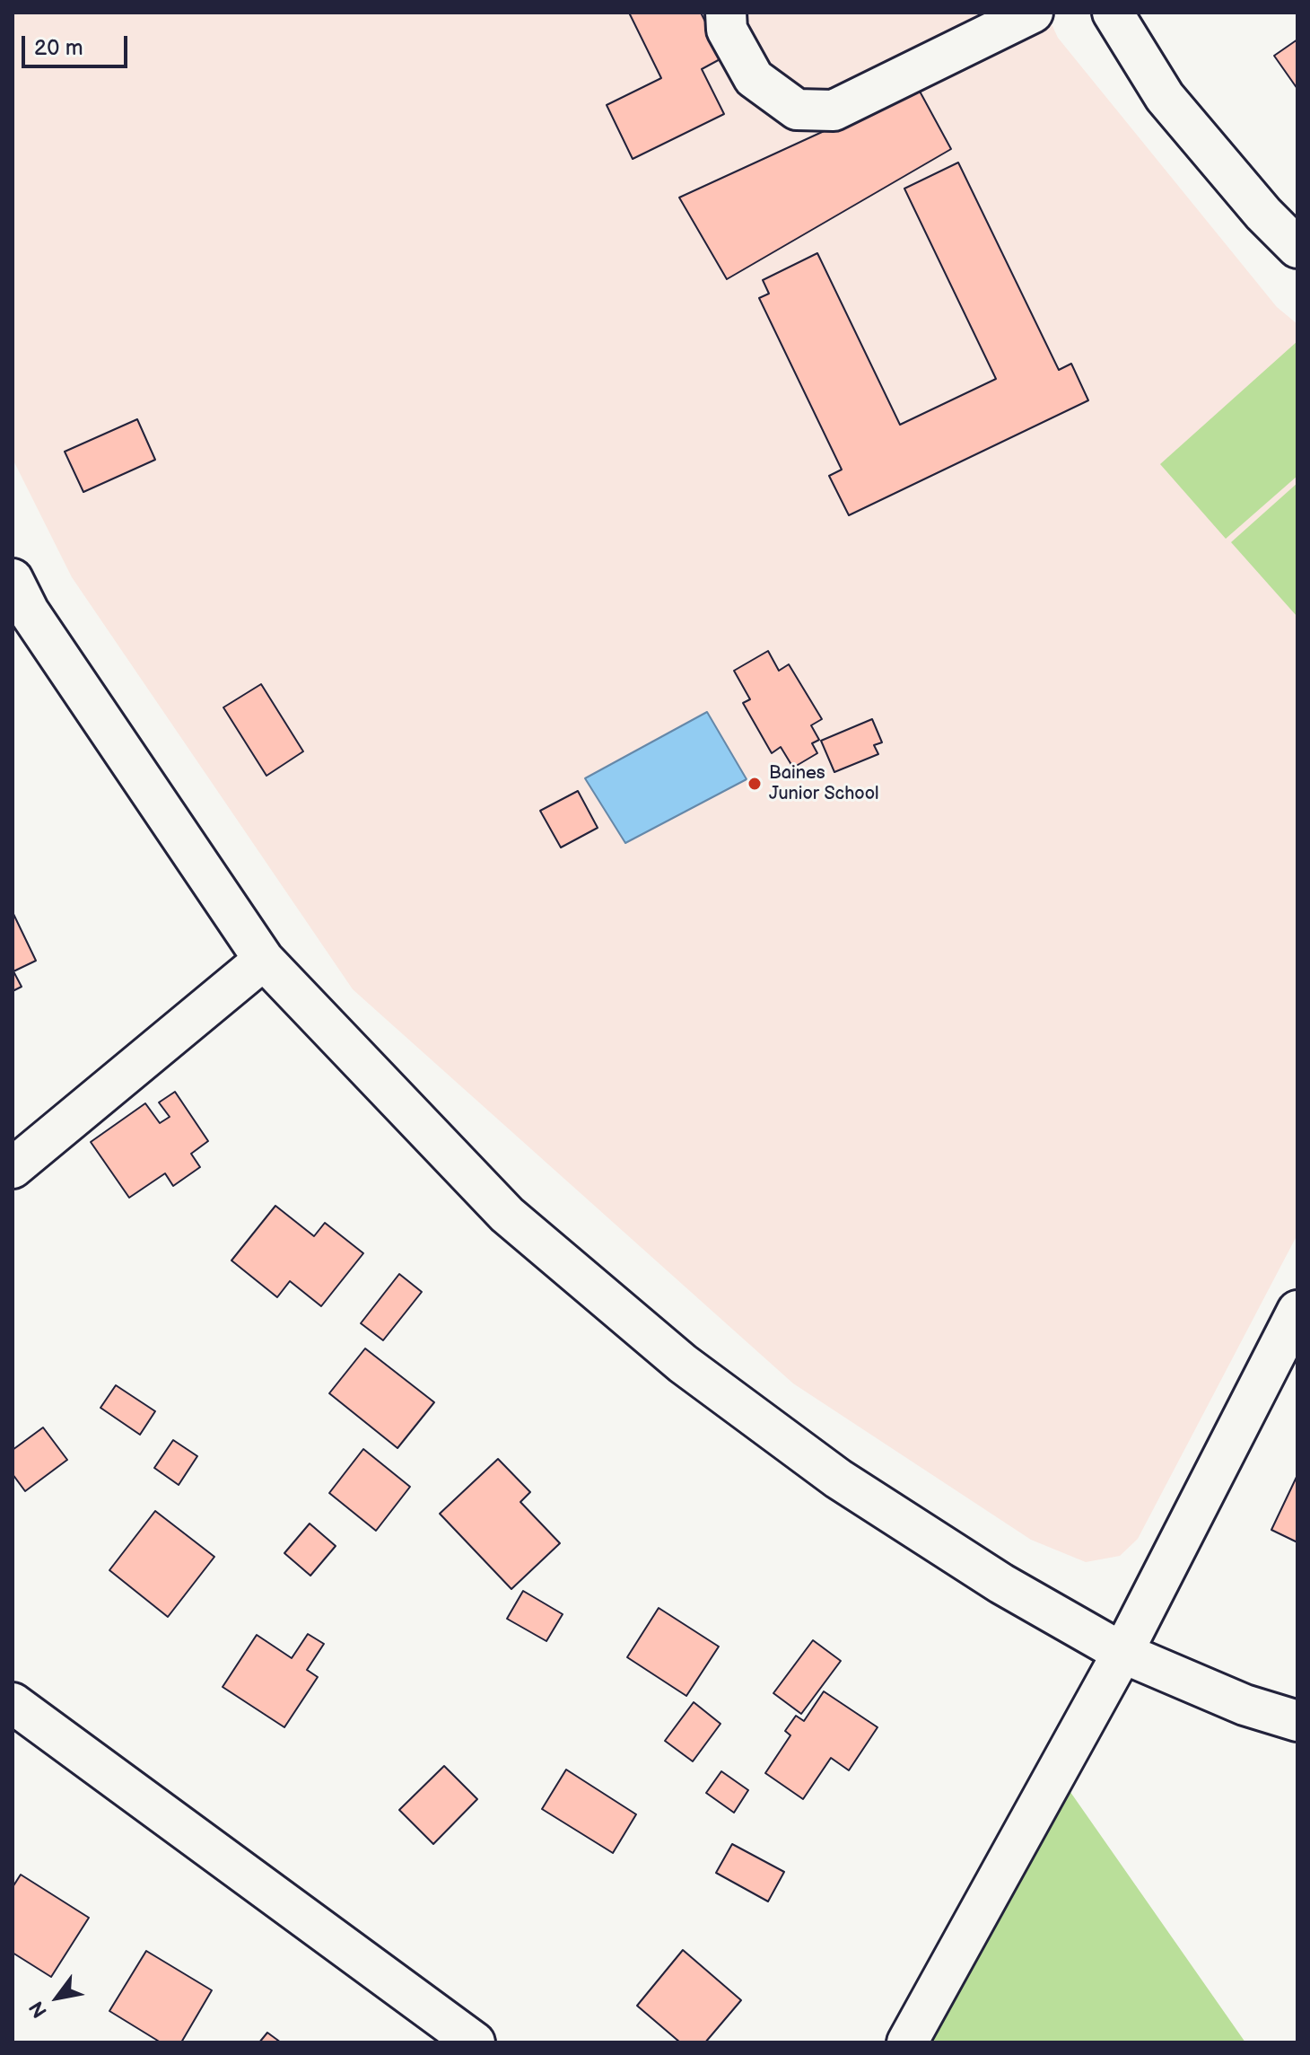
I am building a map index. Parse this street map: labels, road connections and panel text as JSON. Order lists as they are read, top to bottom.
{
  "places": ["Baines Junior School"],
  "scale_bar": "20 m",
  "north": "bottom left"
}
